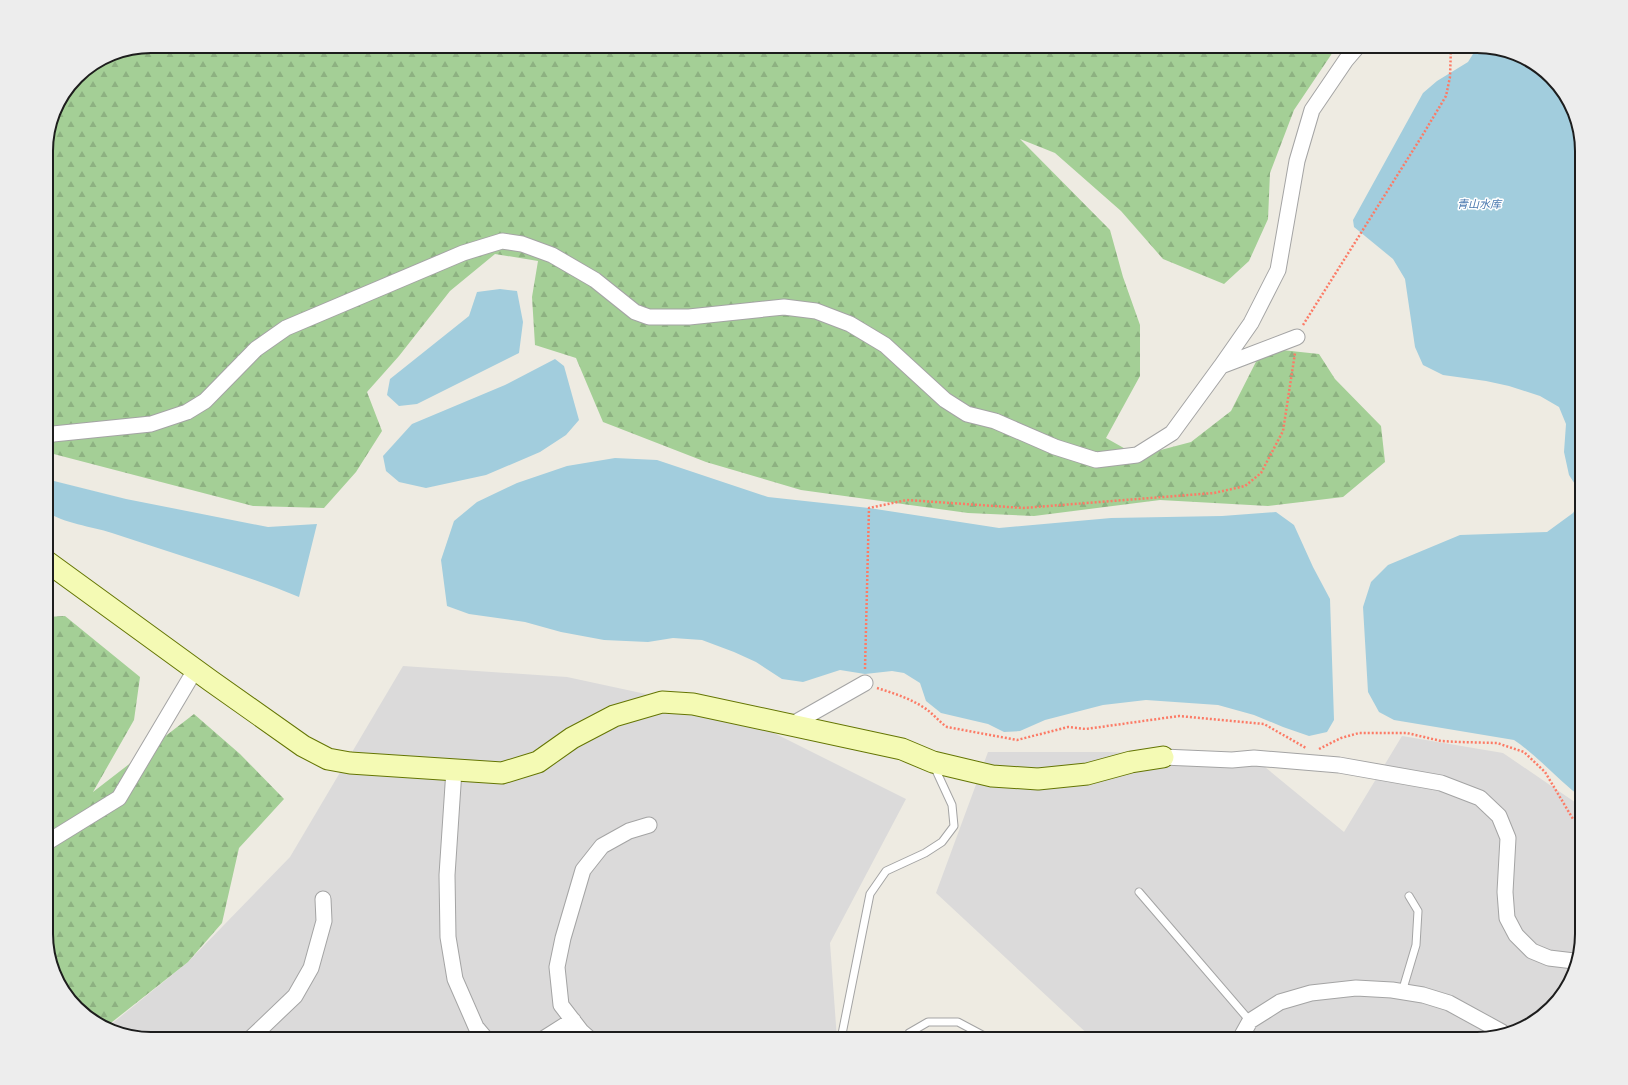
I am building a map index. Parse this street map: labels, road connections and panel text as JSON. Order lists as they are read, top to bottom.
{
  "water": ["青山水库"]
}
